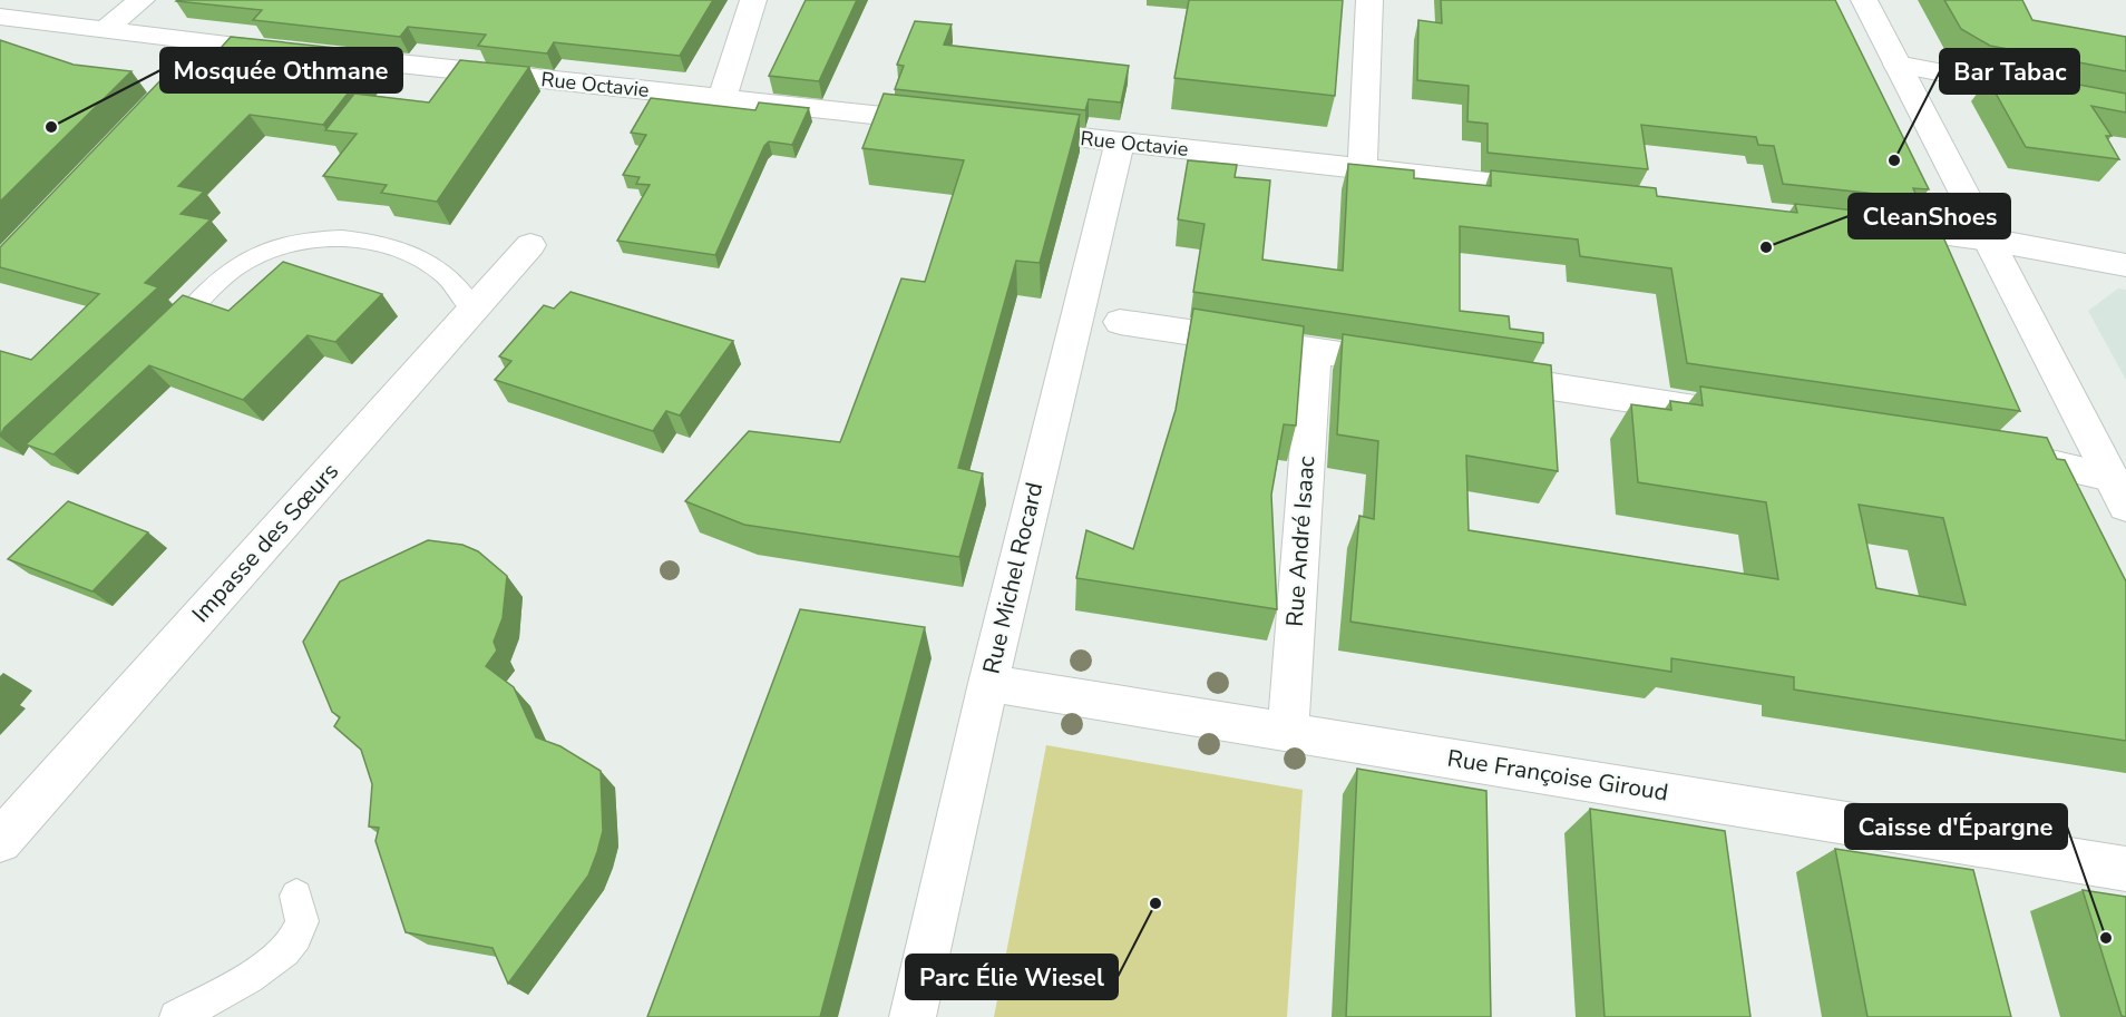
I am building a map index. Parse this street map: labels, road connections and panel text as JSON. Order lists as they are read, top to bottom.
{
  "streets": {
    "street": [
      "Rue Octavie",
      "Rue André Isaac",
      "Impasse des Sœurs",
      "Rue Michel Rocard",
      "Rue Françoise Giroud"
    ]
  },
  "crossings": [
    ["Rue Octavie", "Rue Michel Rocard"],
    ["Rue André Isaac", "Rue Françoise Giroud"],
    ["Rue Michel Rocard", "Rue Françoise Giroud"]
  ],
  "places": [
    "Mosquée Othmane",
    "Bar Tabac",
    "CleanShoes",
    "Parc Élie Wiesel",
    "Caisse d'Épargne"
  ]
}
